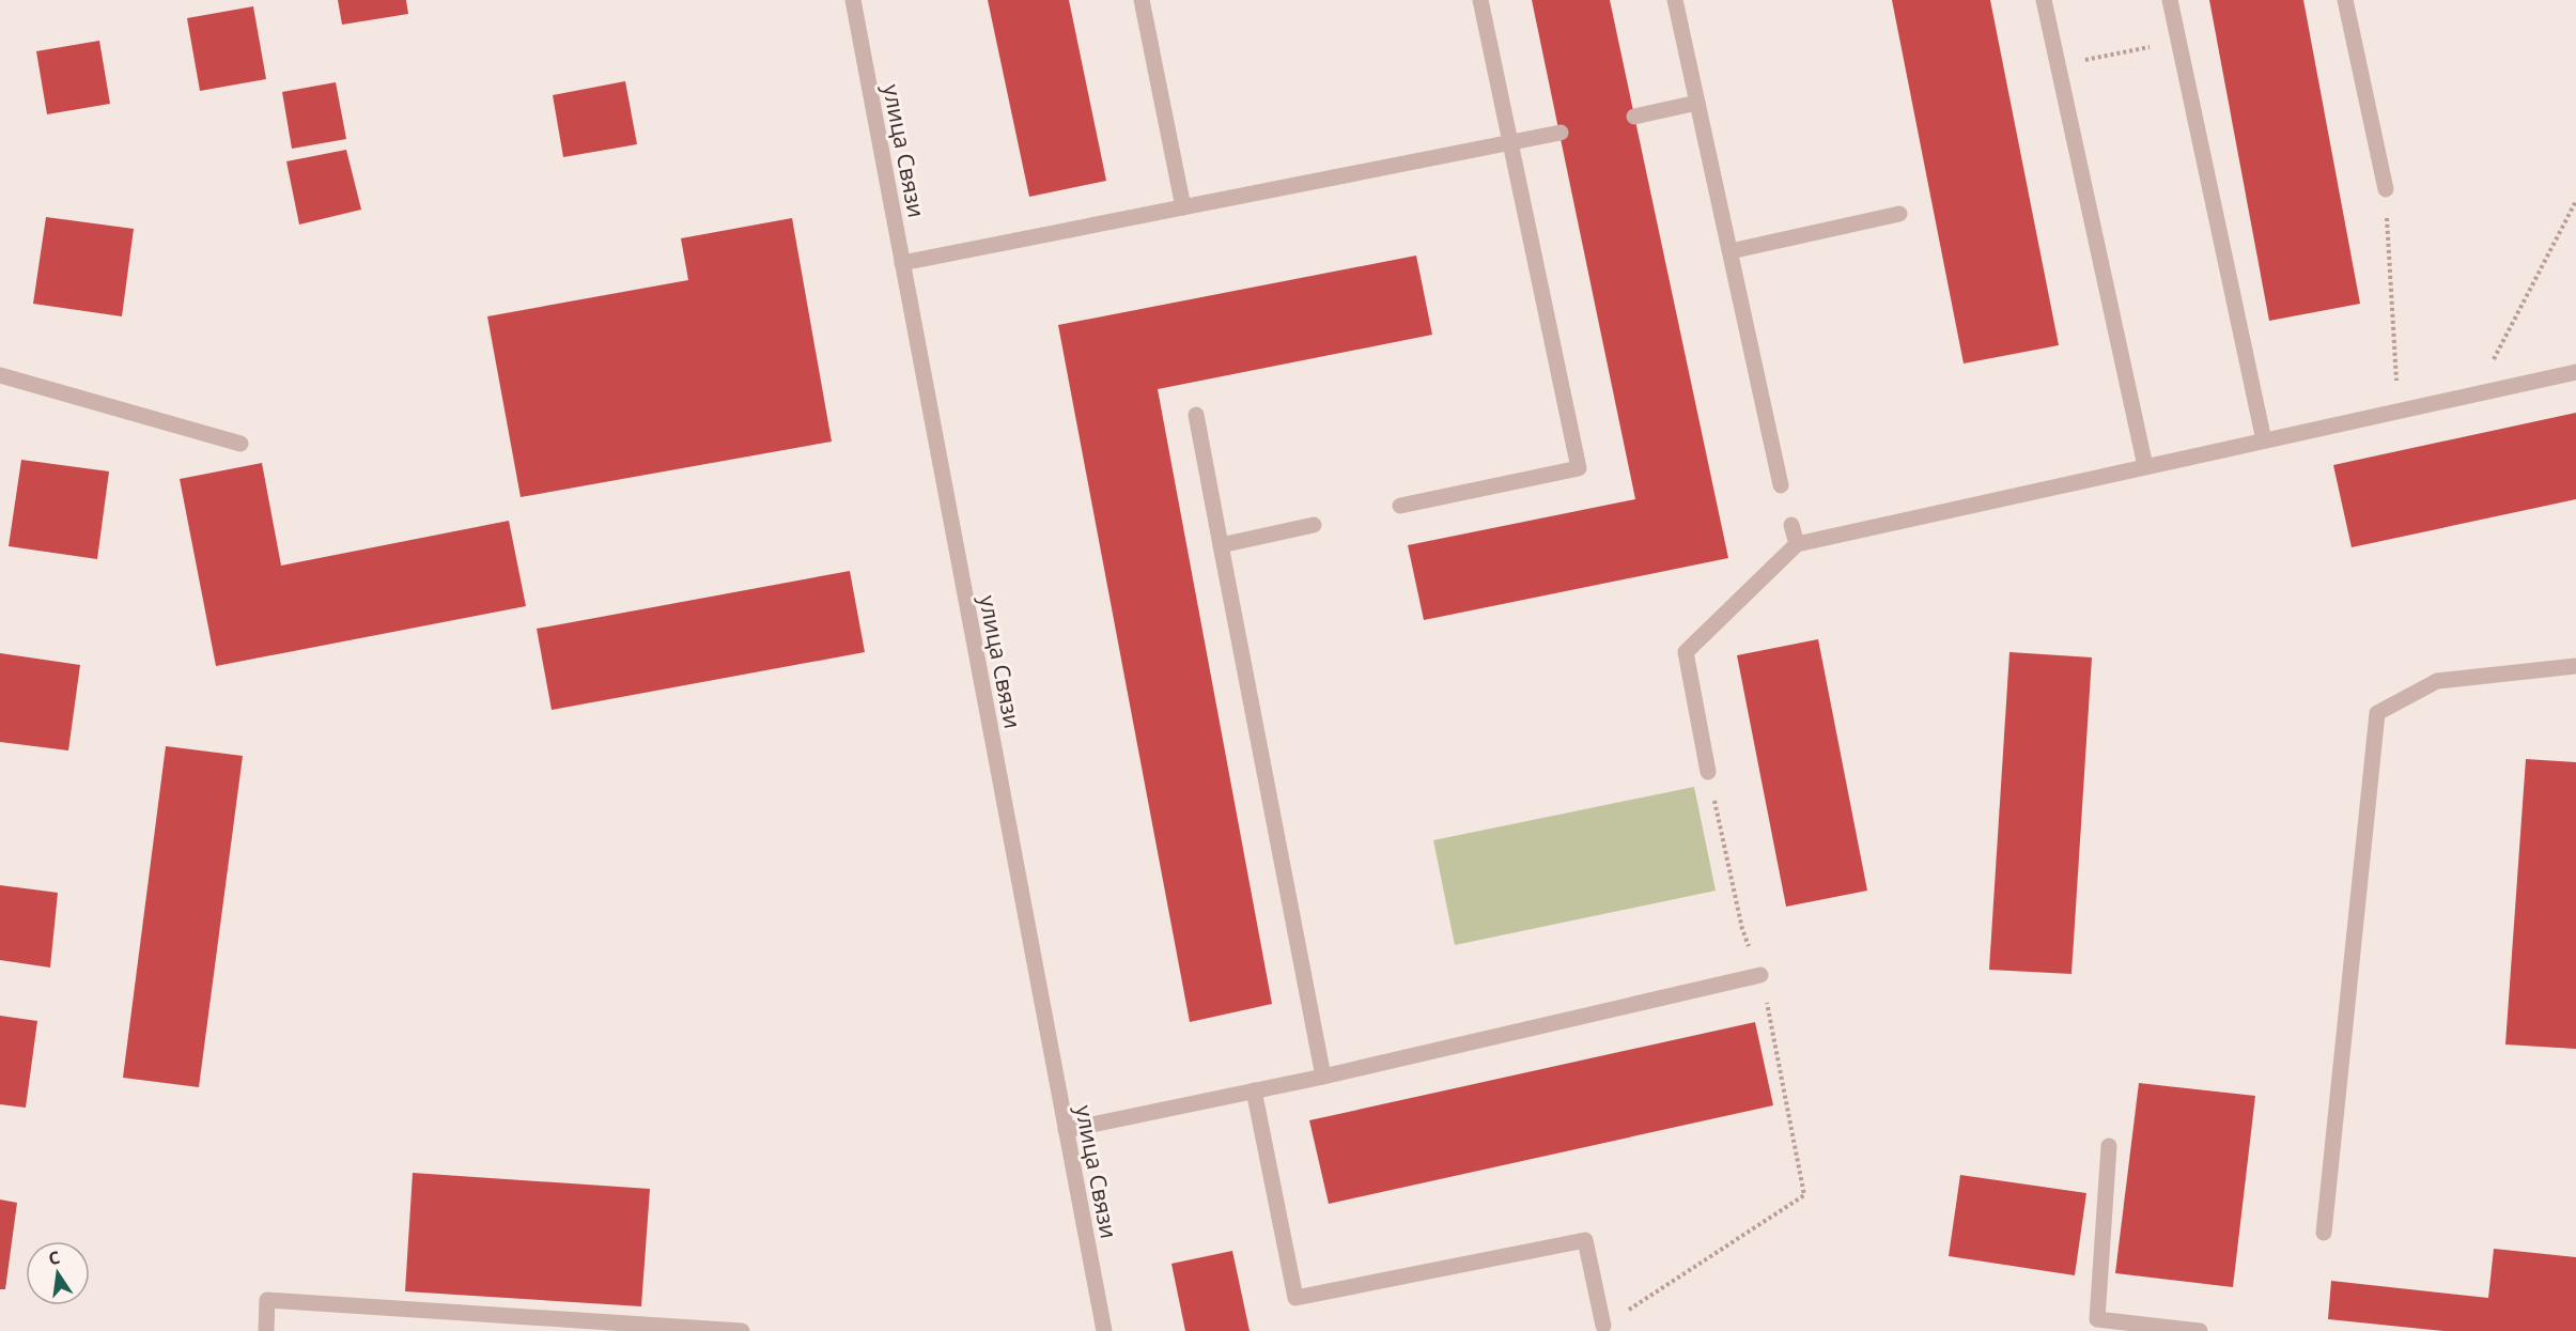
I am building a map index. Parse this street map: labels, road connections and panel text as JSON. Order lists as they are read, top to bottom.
{
  "streets": {
    "street": ["улица Связи"]
  },
  "north": "top"
}
